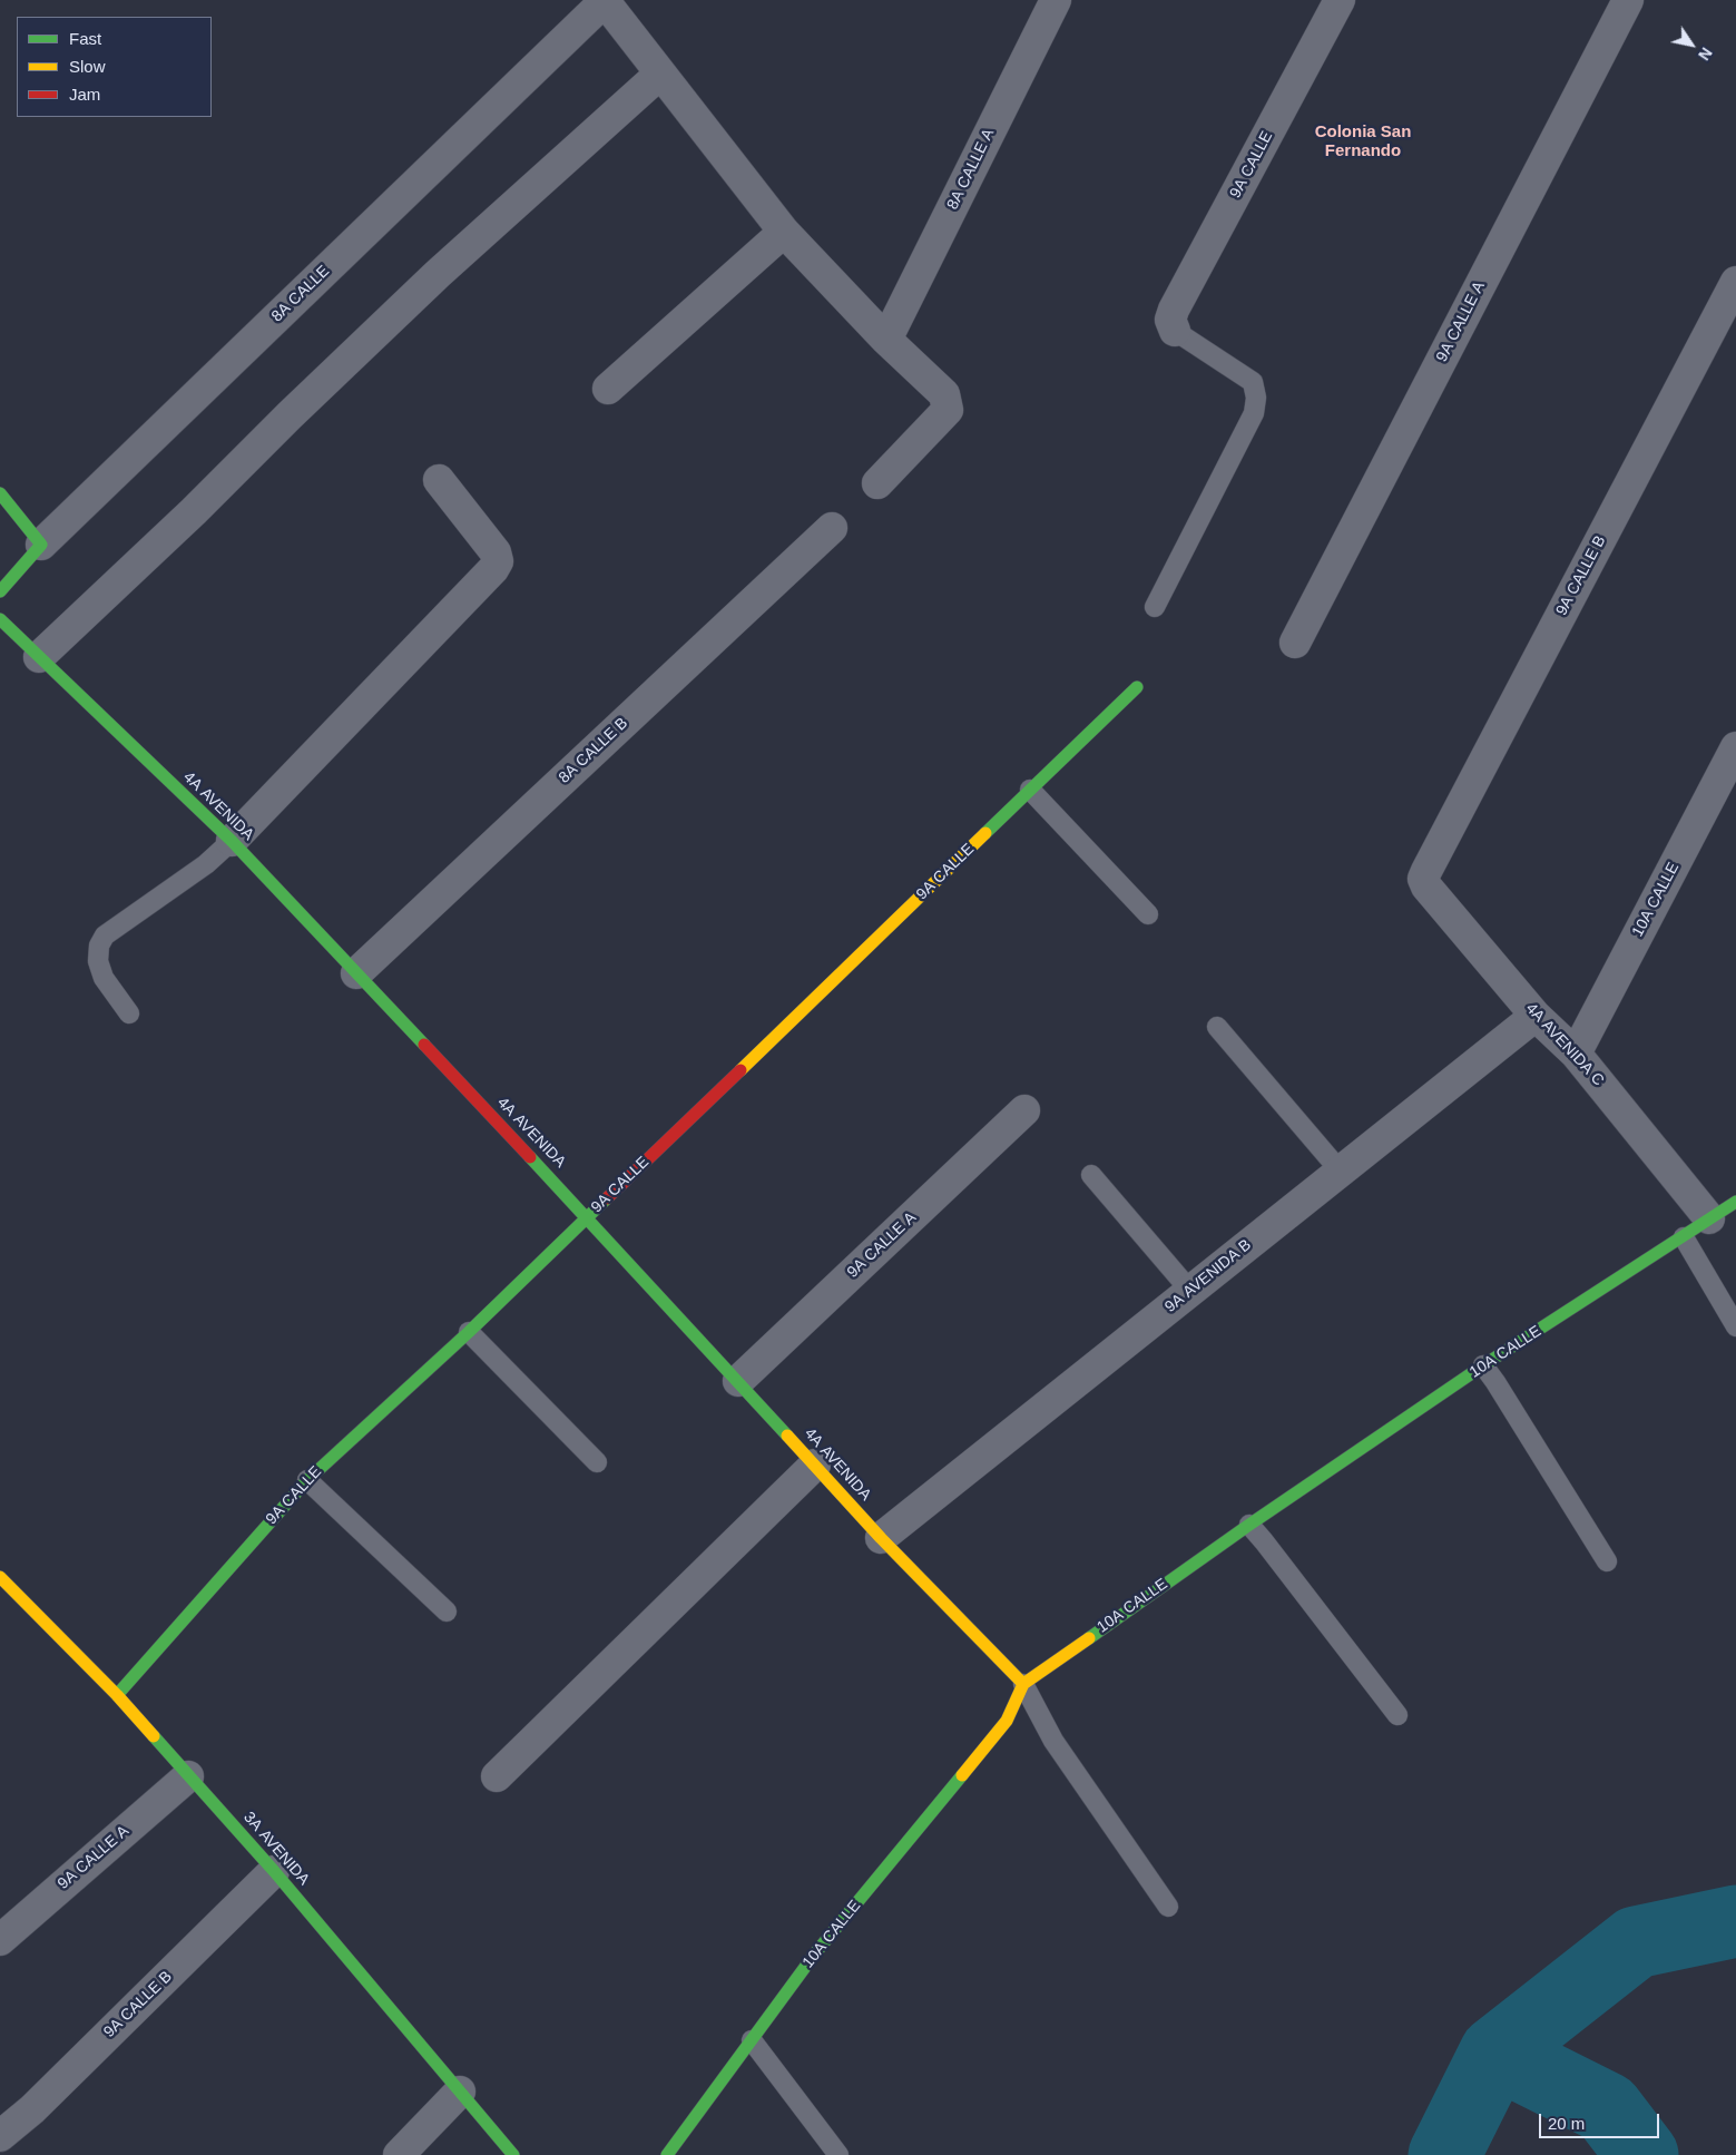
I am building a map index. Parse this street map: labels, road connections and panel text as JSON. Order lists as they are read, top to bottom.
{
  "streets": {
    "street": [
      "9A CALLE",
      "8A CALLE A",
      "8A CALLE",
      "9A CALLE A",
      "9A CALLE B",
      "8A CALLE B",
      "4A AVENIDA",
      "10A CALLE",
      "4A AVENIDA C",
      "9A AVENIDA B",
      "3A AVENIDA"
    ]
  },
  "crossings": [
    ["9A CALLE", "4A AVENIDA"],
    ["9A CALLE", "3A AVENIDA"],
    ["9A CALLE A", "4A AVENIDA"],
    ["9A CALLE A", "3A AVENIDA"],
    ["9A CALLE B", "4A AVENIDA C"],
    ["9A CALLE B", "3A AVENIDA"],
    ["8A CALLE B", "4A AVENIDA"],
    ["4A AVENIDA", "10A CALLE"],
    ["4A AVENIDA", "9A AVENIDA B"],
    ["10A CALLE", "4A AVENIDA C"],
    ["4A AVENIDA C", "9A AVENIDA B"]
  ],
  "districts": ["Colonia San Fernando"],
  "legend": ["Fast", "Slow", "Jam"],
  "scale_bar": "20 m",
  "north": "bottom right"
}
